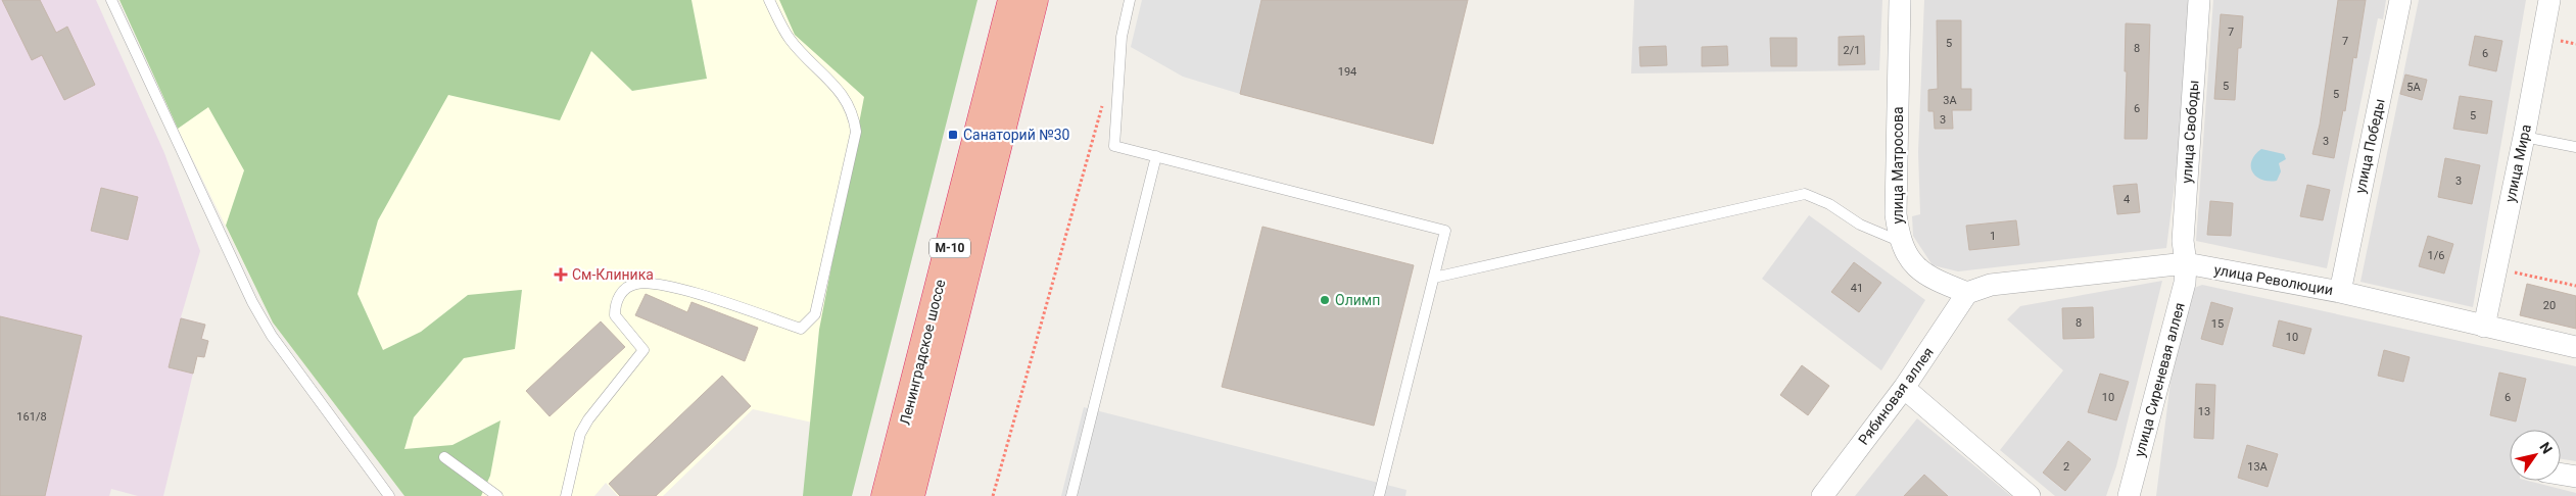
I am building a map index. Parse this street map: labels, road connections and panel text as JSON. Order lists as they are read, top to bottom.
{
  "streets": {
    "highway": ["М-10", "Ленинградское шоссе"],
    "street": [
      "улица Свободы",
      "улица Победы",
      "улица Мира",
      "улица Матросова",
      "улица Революции",
      "улица Сиреневая аллея",
      "Рябиновая аллея"
    ]
  },
  "crossings": [
    ["улица Свободы", "улица Революции"],
    ["улица Свободы", "улица Сиреневая аллея"],
    ["улица Победы", "улица Революции"],
    ["улица Мира", "улица Революции"],
    ["улица Матросова", "улица Революции"],
    ["улица Матросова", "Рябиновая аллея"],
    ["улица Революции", "улица Сиреневая аллея"],
    ["улица Революции", "Рябиновая аллея"]
  ],
  "places": {
    "transit": ["Санаторий №30"],
    "health": ["См-Клиника"],
    "other": ["Олимп"]
  },
  "house_numbers": [
    "7",
    "7",
    "5",
    "8",
    "2/1",
    "6",
    "194",
    "5",
    "5А",
    "5",
    "3А",
    "6",
    "5",
    "3",
    "3",
    "3",
    "4",
    "1",
    "1/6",
    "41",
    "20",
    "8",
    "15",
    "10",
    "10",
    "6",
    "13",
    "161/8",
    "2",
    "13А"
  ],
  "north": "top right"
}
